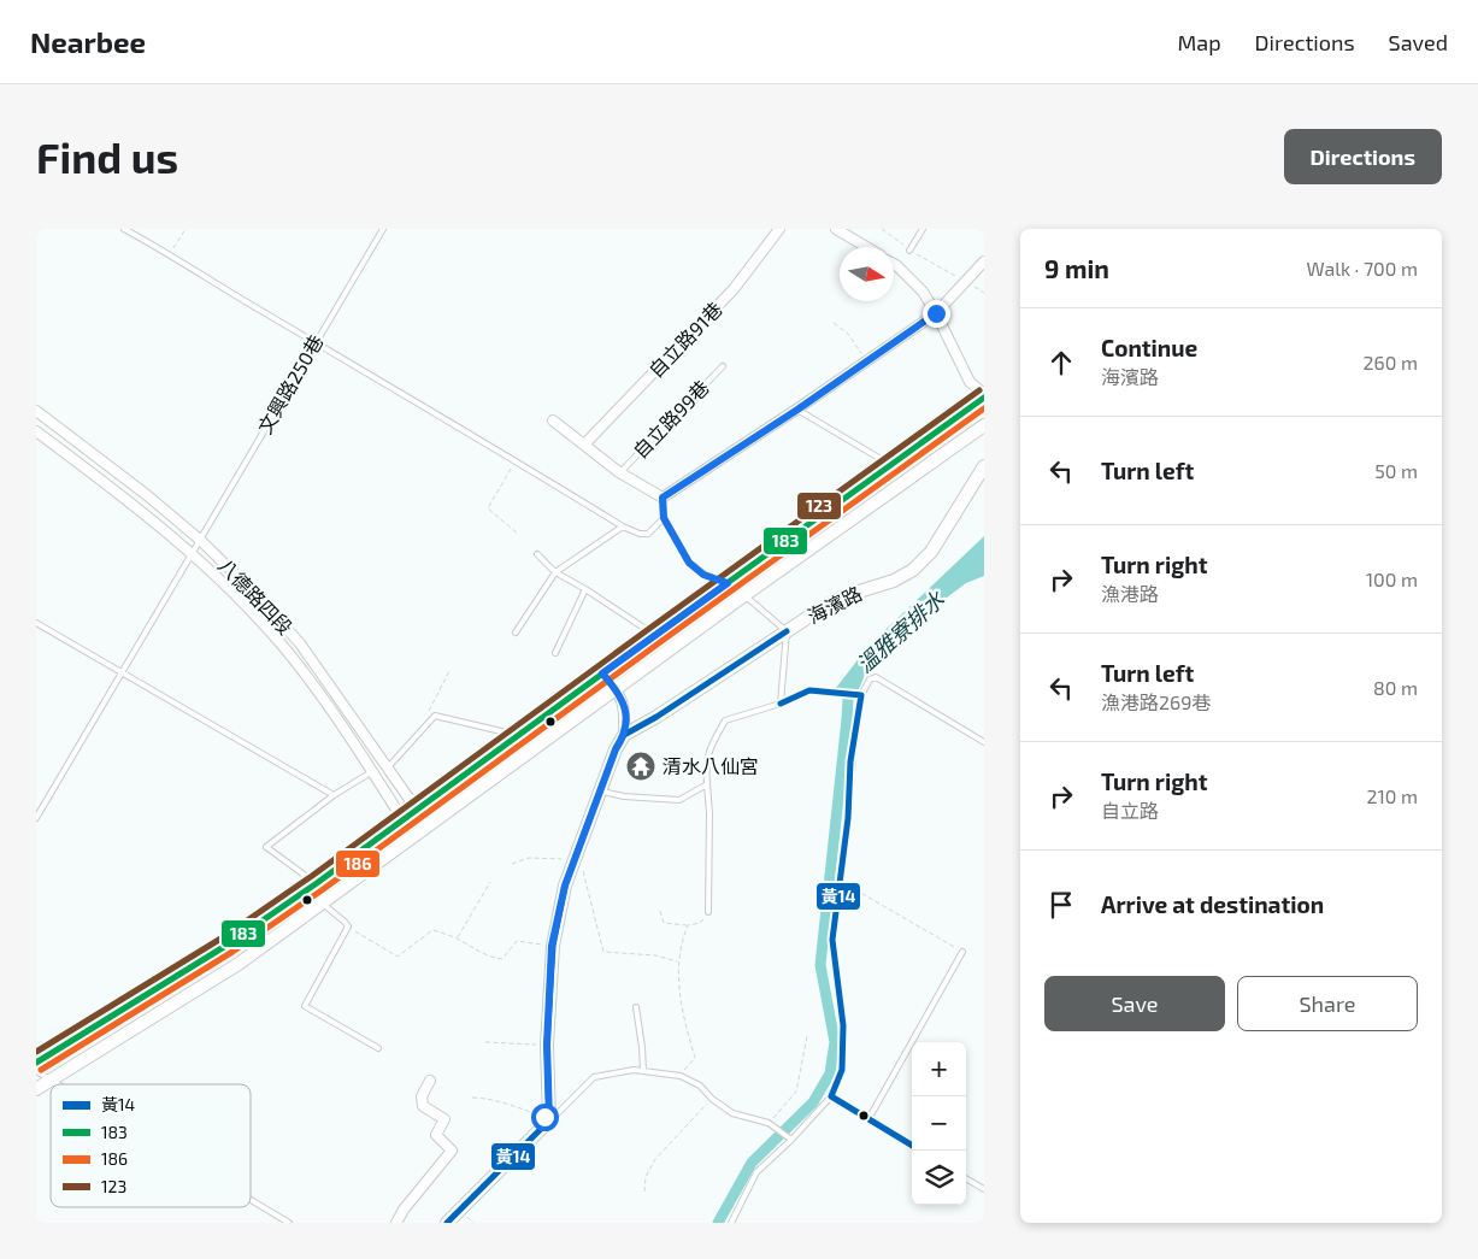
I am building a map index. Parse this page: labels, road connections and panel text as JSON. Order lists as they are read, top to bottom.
{
  "streets": {
    "street": ["自立路91巷", "八德路四段", "海濱路"],
    "lane": ["文興路250巷", "自立路99巷"]
  },
  "crossings": [
    ["文興路250巷", "八德路四段"]
  ],
  "water": ["溫雅寮排水"],
  "places": {
    "temple": ["清水八仙宮"]
  },
  "lines": [
    "transit line 123",
    "transit line 183",
    "transit line 186",
    "transit line 黃14"
  ],
  "legend": [
    "黃14",
    "183",
    "186",
    "123"
  ],
  "north": "right",
  "page": {
    "header": "Nearbee",
    "nav": ["Map", "Directions", "Saved"],
    "buttons": [
      "Directions",
      ["Save", "Share"]
    ],
    "title": "Find us",
    "heading": ["9 min", "Walk · 700 m"],
    "list": [
      ["Continue", "海濱路", "260 m"],
      ["Turn left", "50 m"],
      ["Turn right", "漁港路", "100 m"],
      ["Turn left", "漁港路269巷", "80 m"],
      ["Turn right", "自立路", "210 m"],
      "Arrive at destination"
    ],
    "map_buttons": ["+", "−"]
  }
}
